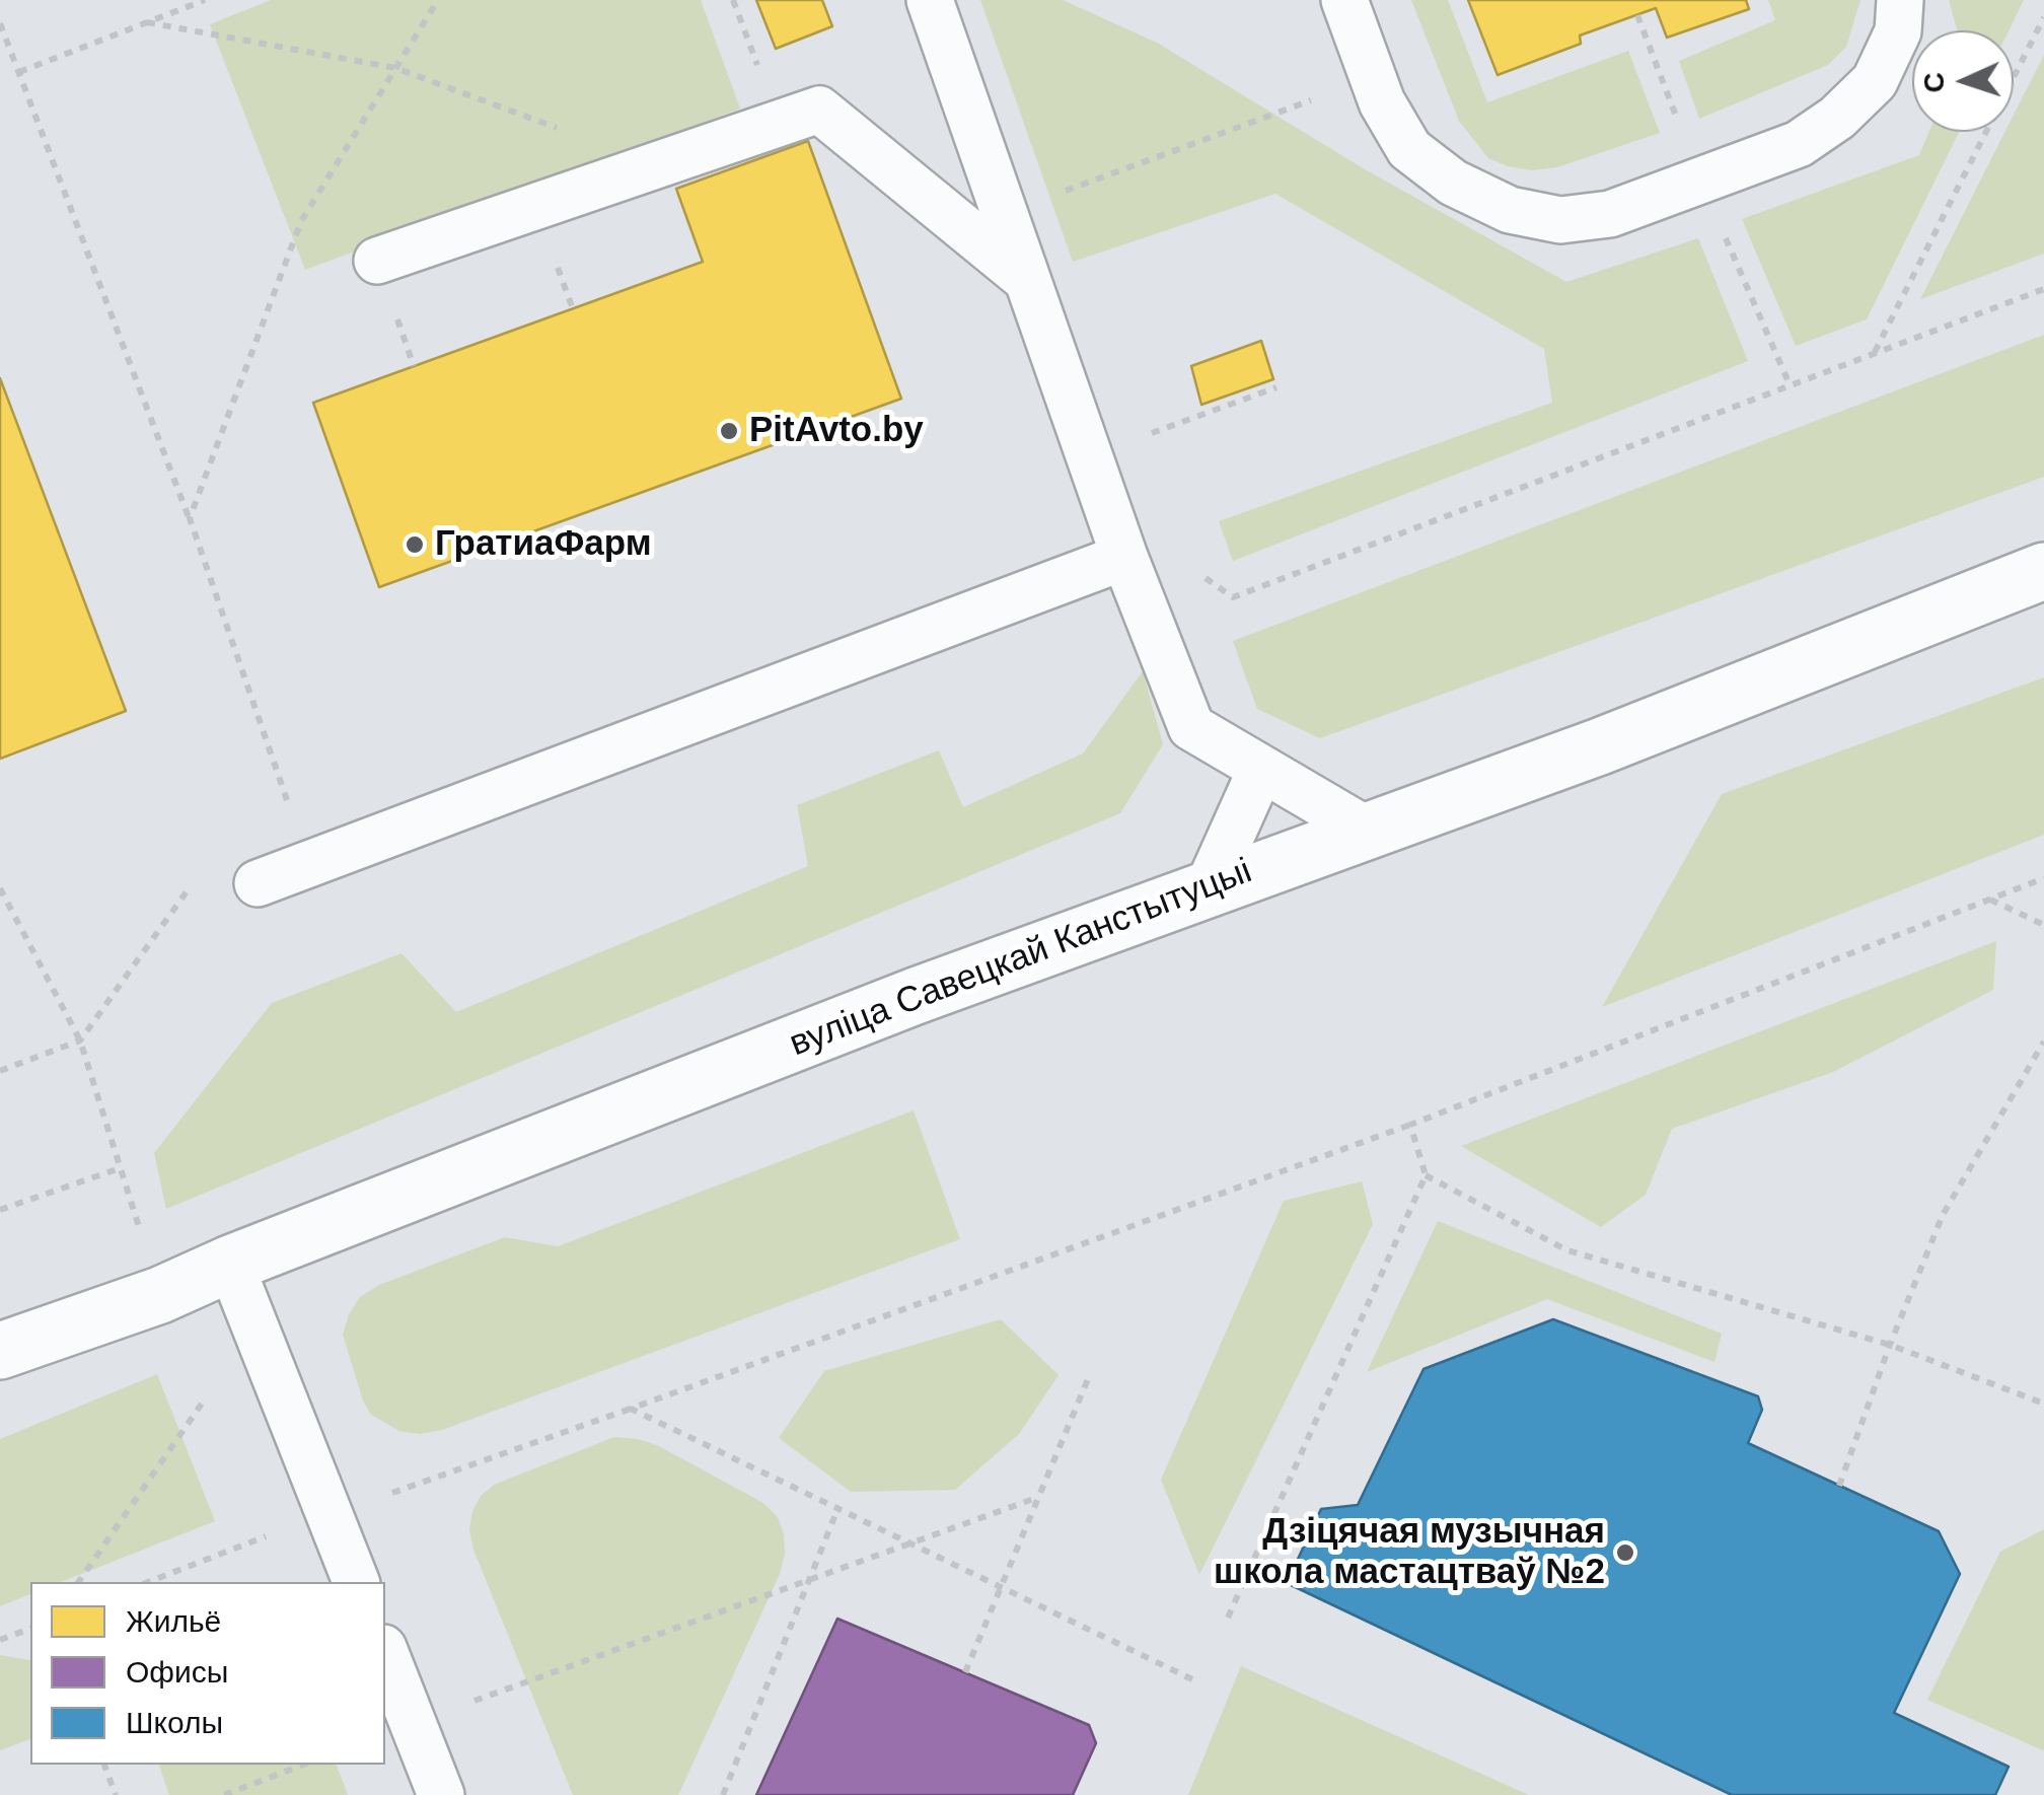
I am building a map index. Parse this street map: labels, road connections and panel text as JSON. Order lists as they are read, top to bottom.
{
  "streets": {
    "main road": ["вуліца Савецкай Канстытуцыі"]
  },
  "places": ["PitAvto.by", "ГратиаФарм", "Дзіцячая музычная школа мастацтваў №2"],
  "legend": ["Жильё", "Офисы", "Школы"],
  "north": "left"
}
